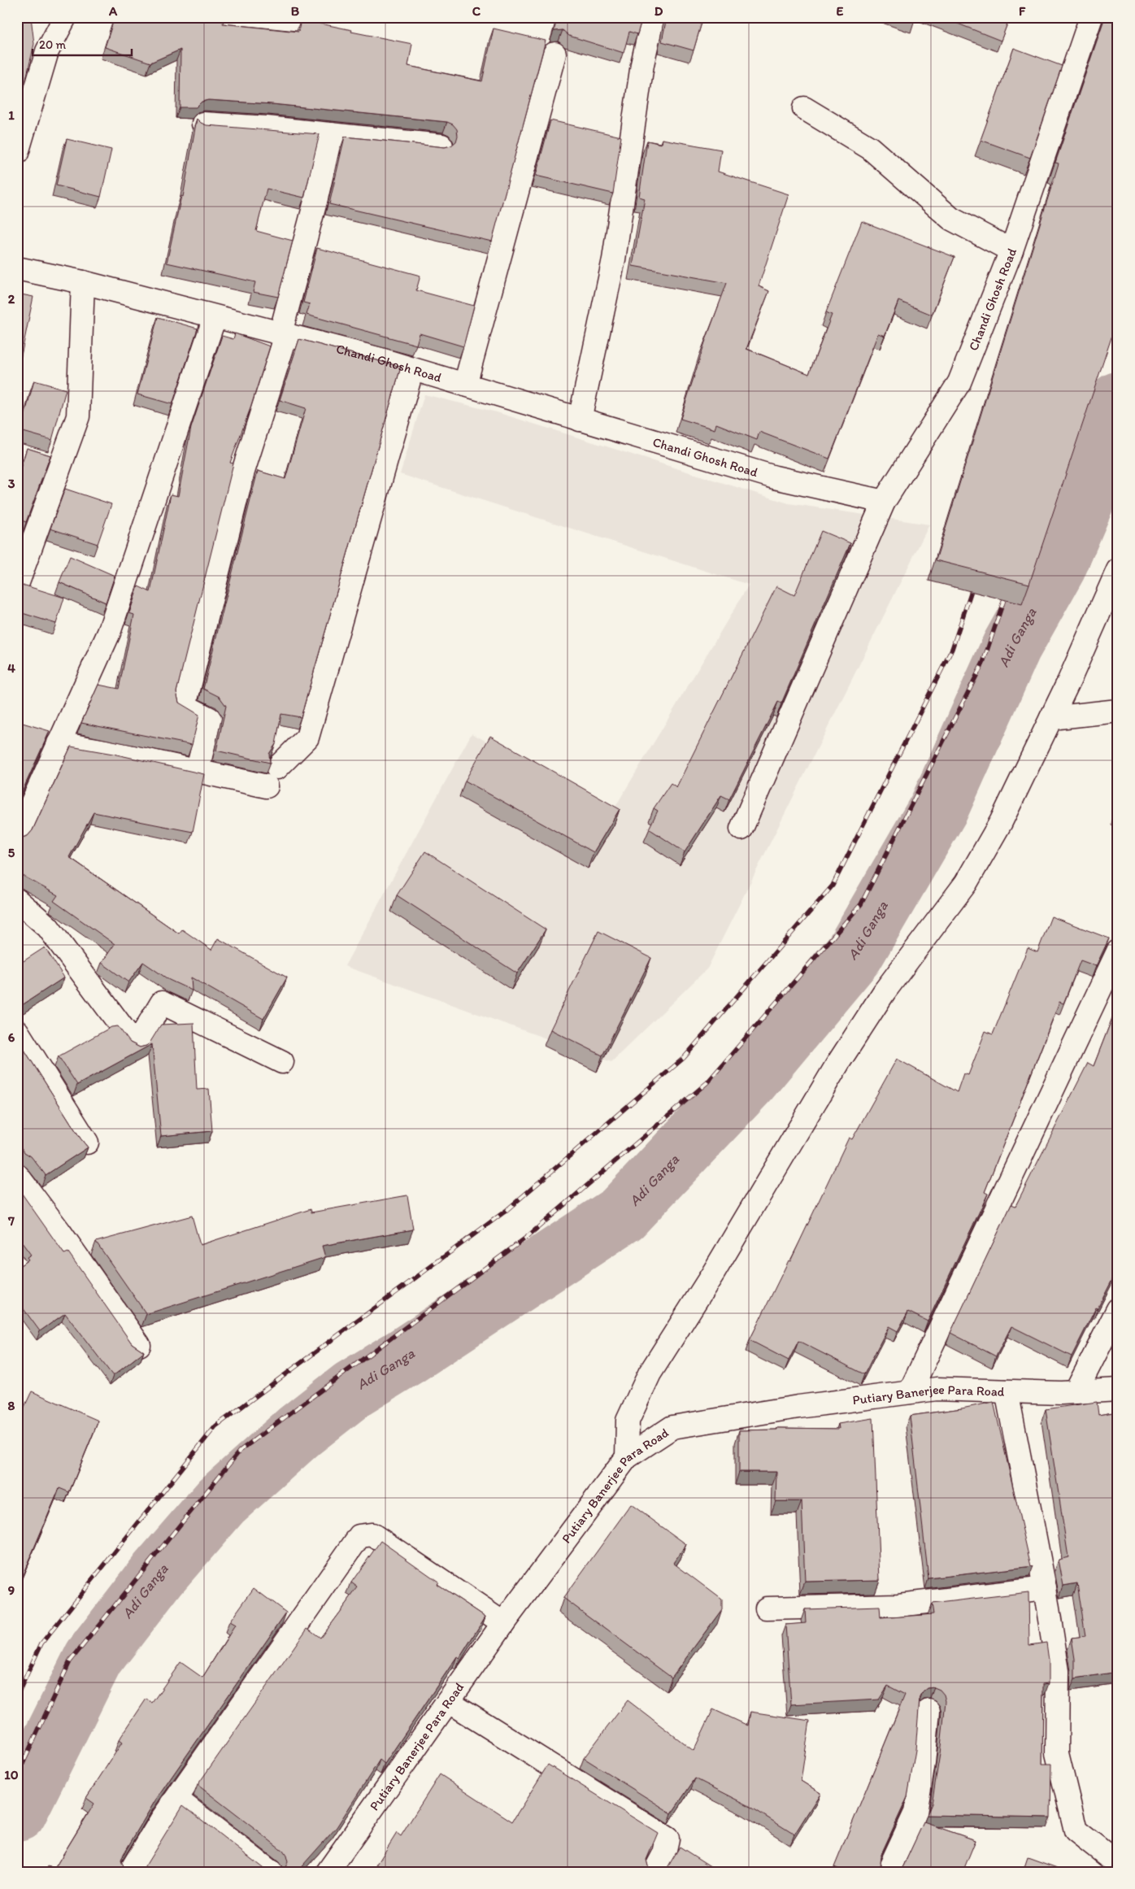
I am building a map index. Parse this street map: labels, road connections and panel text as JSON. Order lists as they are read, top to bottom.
{
  "streets": {
    "street": ["Chandi Ghosh Road", "Putiary Banerjee Para Road"]
  },
  "water": ["Adi Ganga"],
  "scale_bar": "20 m",
  "grid": {
    "columns": [
      "A",
      "B",
      "C",
      "D",
      "E",
      "F"
    ],
    "rows": [
      "1",
      "2",
      "3",
      "4",
      "5",
      "6",
      "7",
      "8",
      "9",
      "10"
    ]
  }
}
